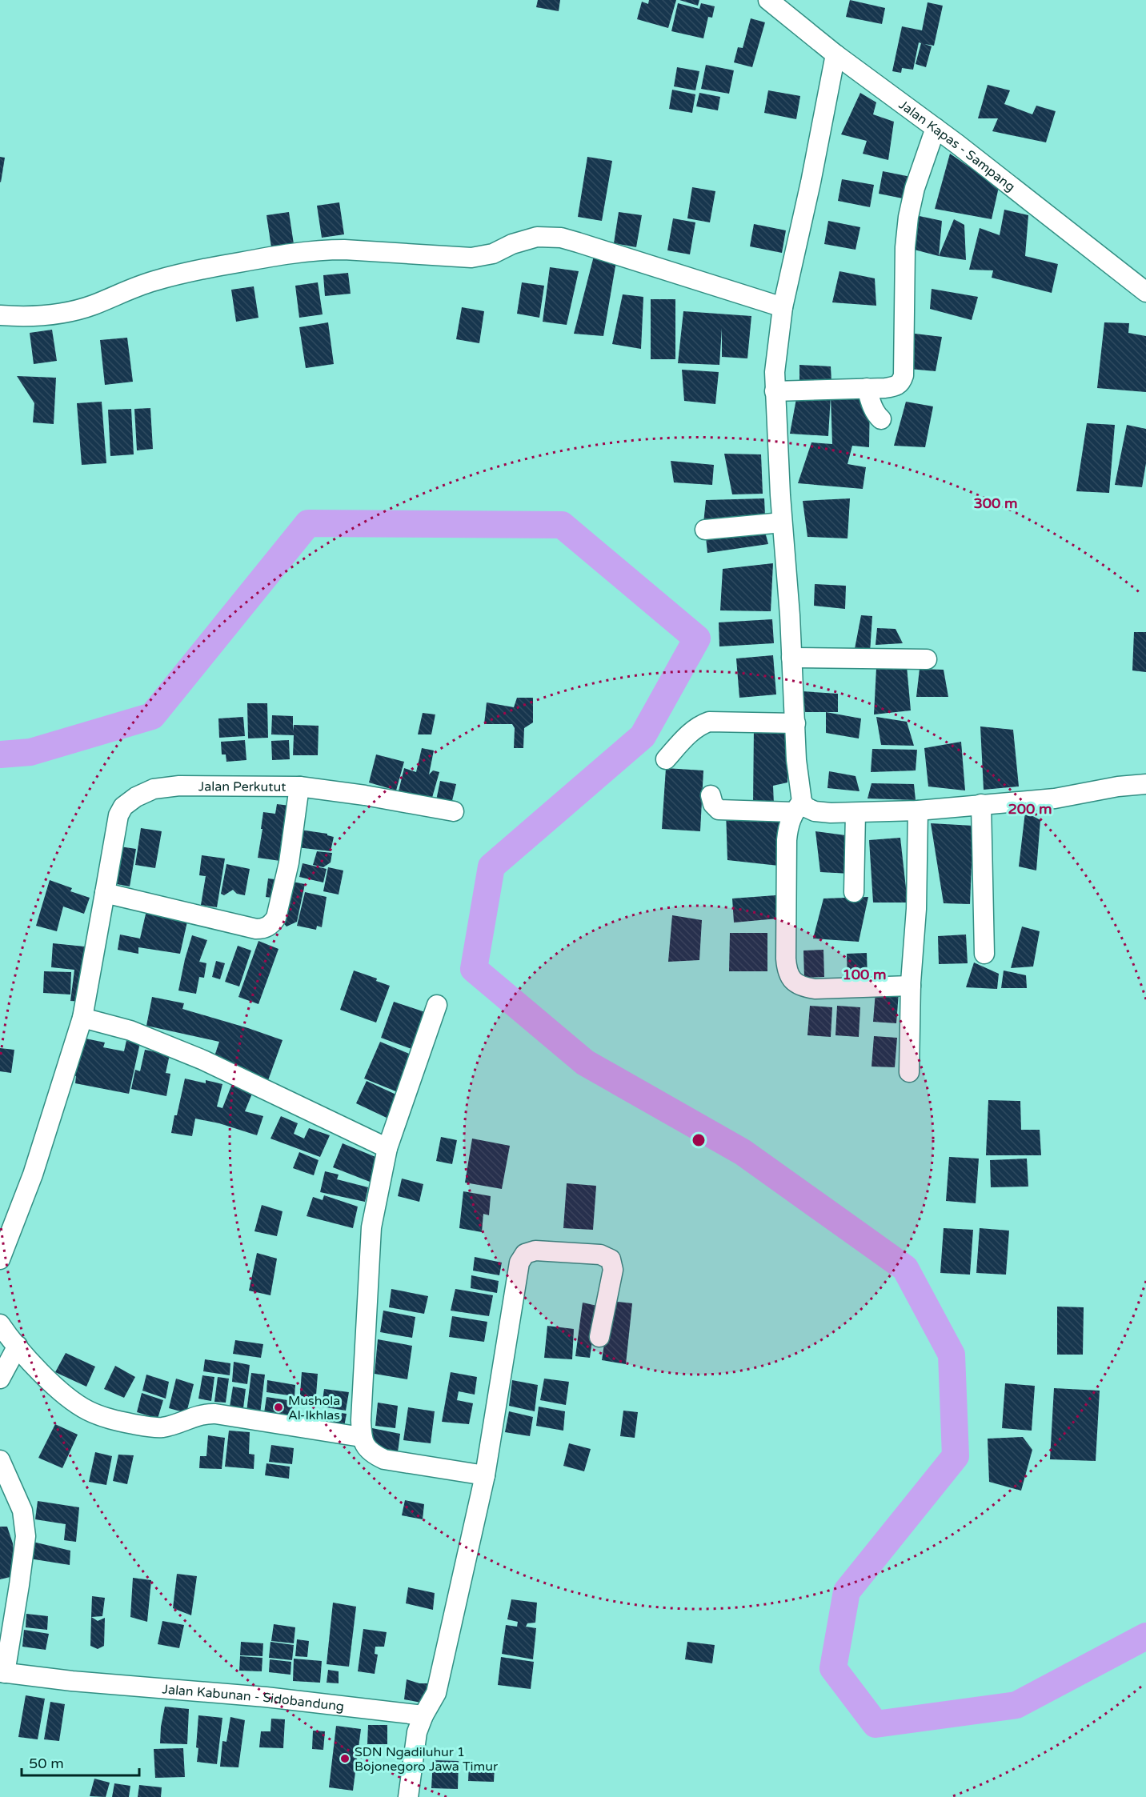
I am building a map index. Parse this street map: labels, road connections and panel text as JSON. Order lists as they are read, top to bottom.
{
  "streets": {
    "street": ["Jalan Kapas - Sampang", "Jalan Perkutut", "Jalan Kabunan - Sidobandung"]
  },
  "places": ["Mushola Al-Ikhlas", "SDN Ngadiluhur 1 Bojonegoro Jawa Timur"],
  "scale_bar": "50 m",
  "rings": ["300 m", "200 m", "100 m"]
}
